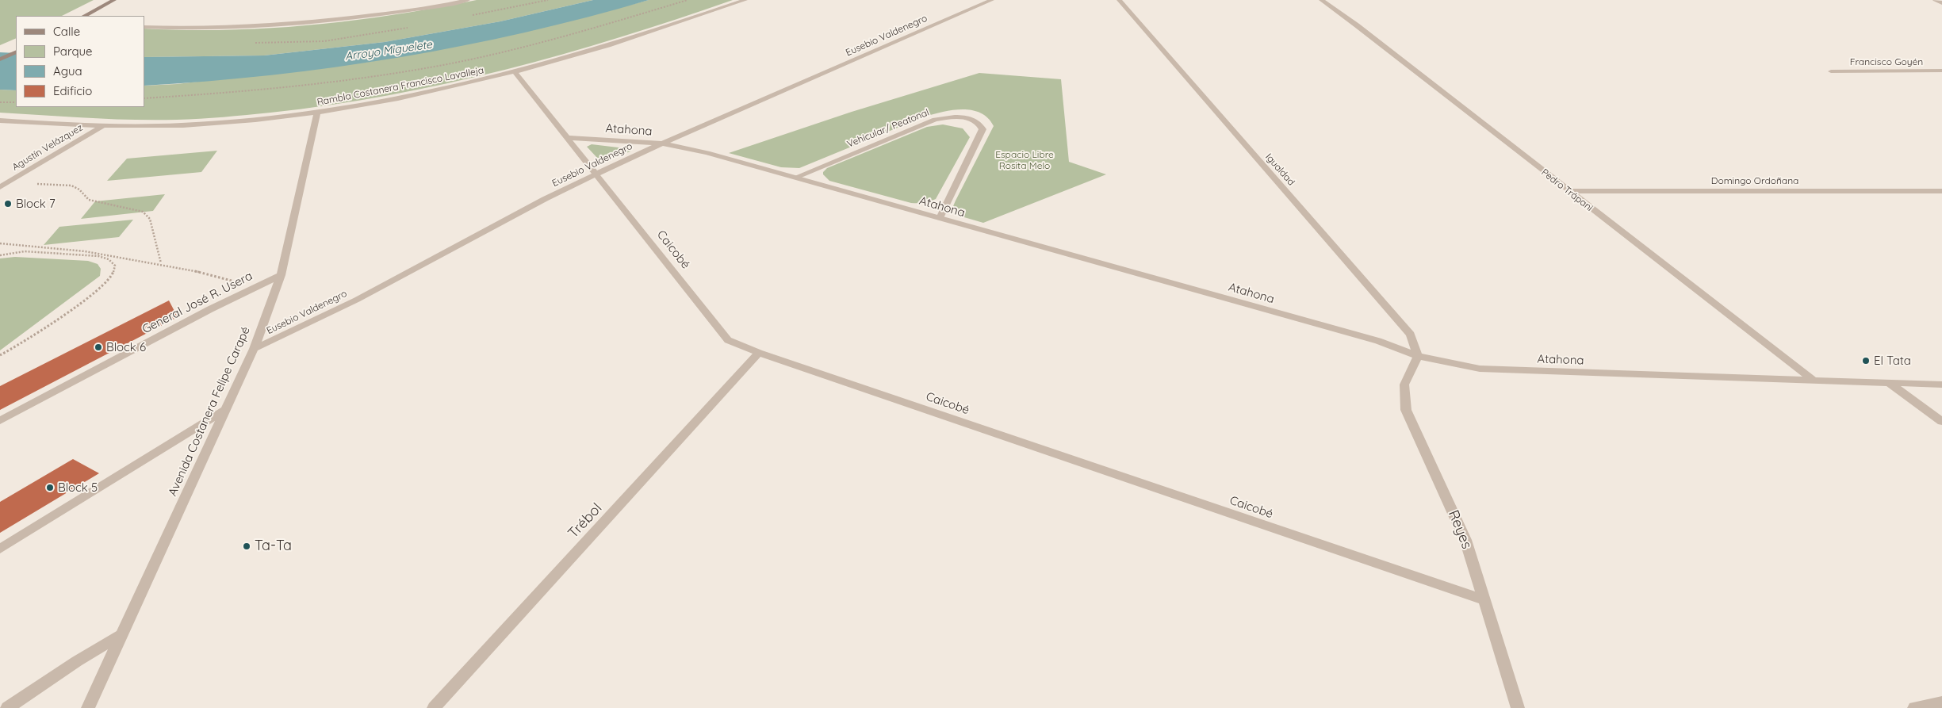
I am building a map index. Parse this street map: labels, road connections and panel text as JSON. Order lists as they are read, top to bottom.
{
  "streets": {
    "street": [
      "Eusebio Valdenegro",
      "Francisco Goyén",
      "Rambla Costanera Francisco Lavalleja",
      "Vehicular/ Peatonal",
      "Atahona",
      "Agustín Velázquez",
      "Igualdad",
      "Domingo Ordoñana",
      "Pedro Trápani",
      "Caicobé",
      "General José R. Usera",
      "Avenida Costanera Felipe Carapé",
      "Trébol",
      "Reyes"
    ]
  },
  "crossings": [
    ["Eusebio Valdenegro", "Atahona"],
    ["Eusebio Valdenegro", "Caicobé"],
    ["Eusebio Valdenegro", "Avenida Costanera Felipe Carapé"],
    ["Rambla Costanera Francisco Lavalleja", "Agustín Velázquez"],
    ["Rambla Costanera Francisco Lavalleja", "Caicobé"],
    ["Rambla Costanera Francisco Lavalleja", "Avenida Costanera Felipe Carapé"],
    ["Vehicular/ Peatonal", "Atahona"],
    ["Atahona", "Igualdad"],
    ["Atahona", "Pedro Trápani"],
    ["Atahona", "Caicobé"],
    ["Atahona", "Reyes"],
    ["Igualdad", "Reyes"],
    ["Domingo Ordoñana", "Pedro Trápani"],
    ["Caicobé", "Trébol"],
    ["Caicobé", "Reyes"],
    ["General José R. Usera", "Avenida Costanera Felipe Carapé"]
  ],
  "water": ["Arroyo Miguelete"],
  "parks": ["Espacio Libre Rosita Melo"],
  "places": [
    "Block 7",
    "Block 6",
    "El Tata",
    "Block 5",
    "Ta-Ta"
  ],
  "legend": [
    "Calle",
    "Parque",
    "Agua",
    "Edificio"
  ]
}
